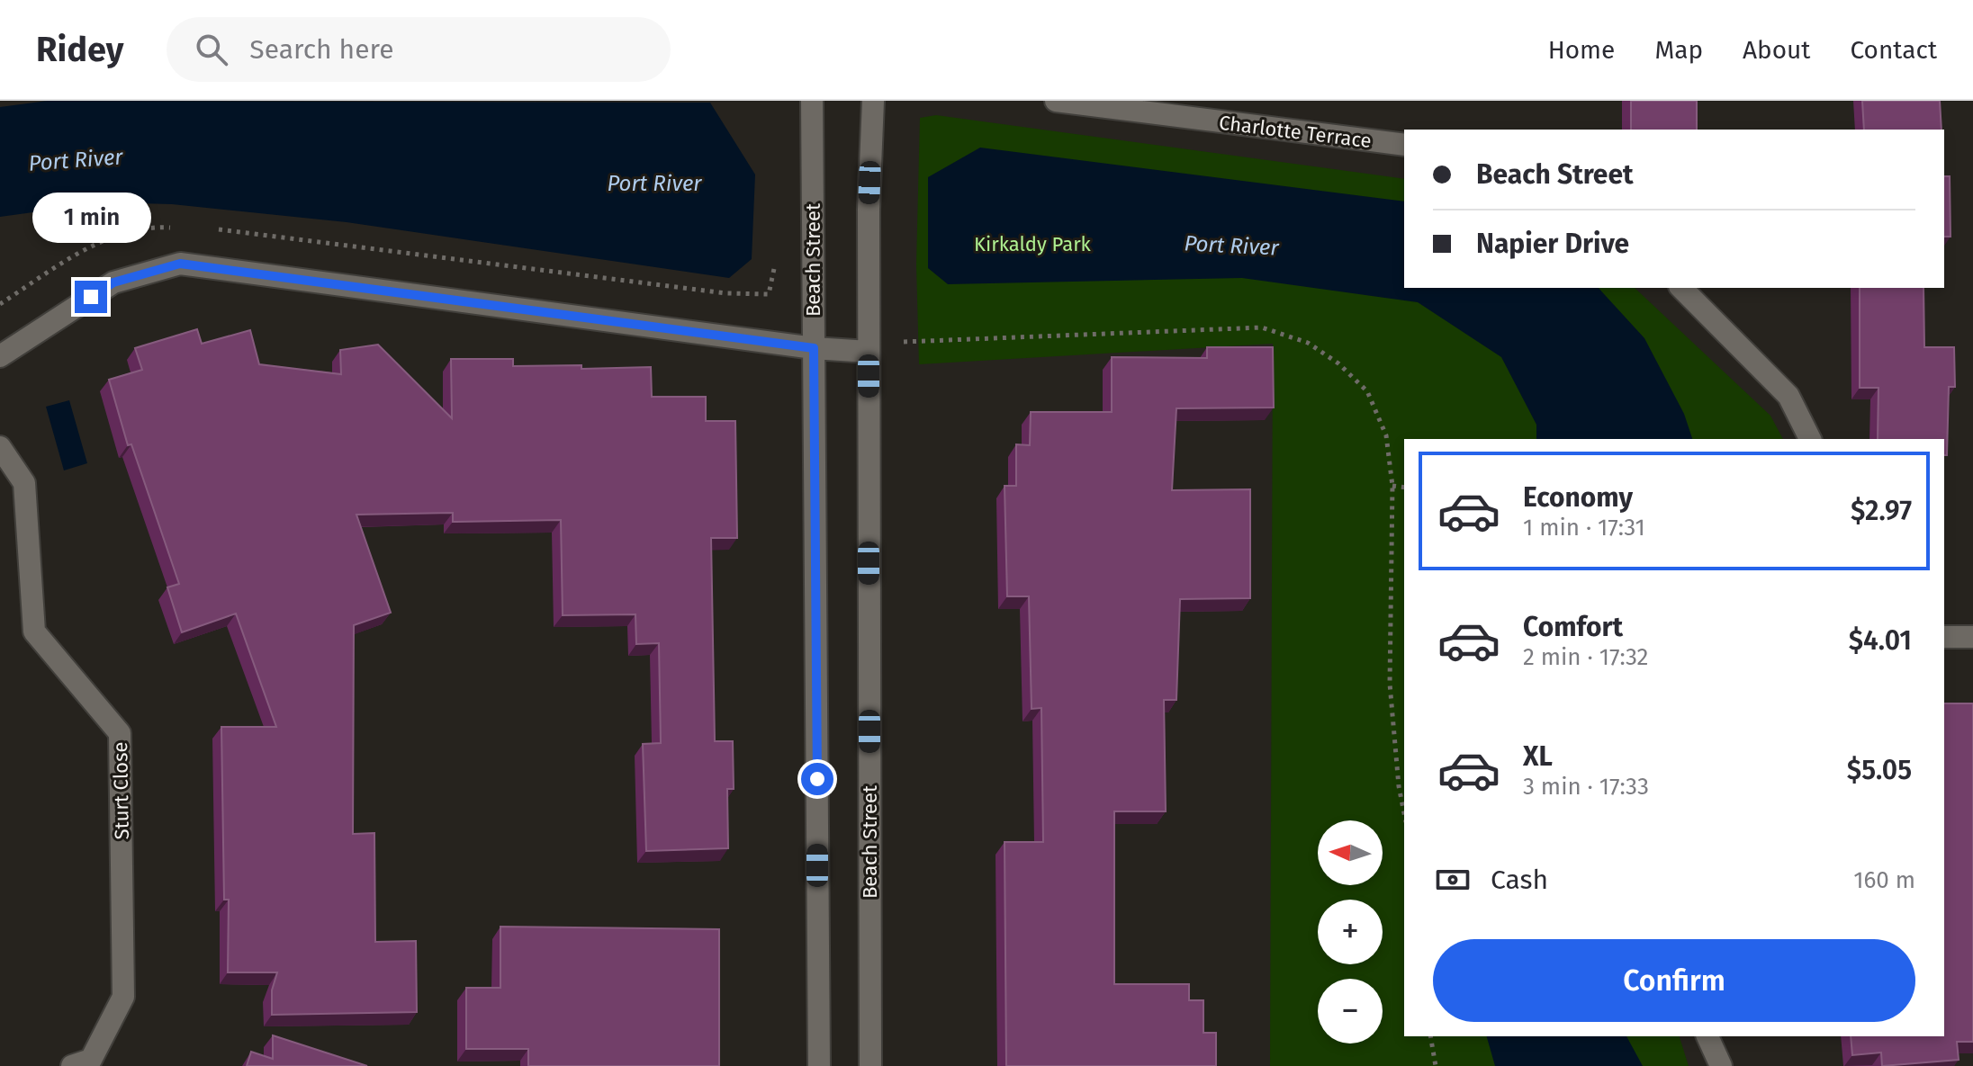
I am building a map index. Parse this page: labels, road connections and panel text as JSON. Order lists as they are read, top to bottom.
{
  "streets": {
    "street": ["Charlotte Terrace", "Beach Street", "Sturt Close"]
  },
  "water": ["Port River"],
  "parks": ["Kirkaldy Park"],
  "north": "left",
  "page": {
    "header": "Ridey",
    "search": "Search here",
    "nav": [
      "Home",
      "Map",
      "About",
      "Contact"
    ],
    "banner": ["Beach Street", "Napier Drive"],
    "bubble": "1 min",
    "list": [
      {
        "name": "Economy",
        "note": "1 min · 17:31",
        "value": "$2.97"
      },
      {
        "name": "Comfort",
        "note": "2 min · 17:32",
        "value": "$4.01"
      },
      {
        "name": "XL",
        "note": "3 min · 17:33",
        "value": "$5.05"
      }
    ],
    "map_buttons": ["+", "−"],
    "pay": ["Cash", "160 m"],
    "buttons": "Confirm"
  }
}
